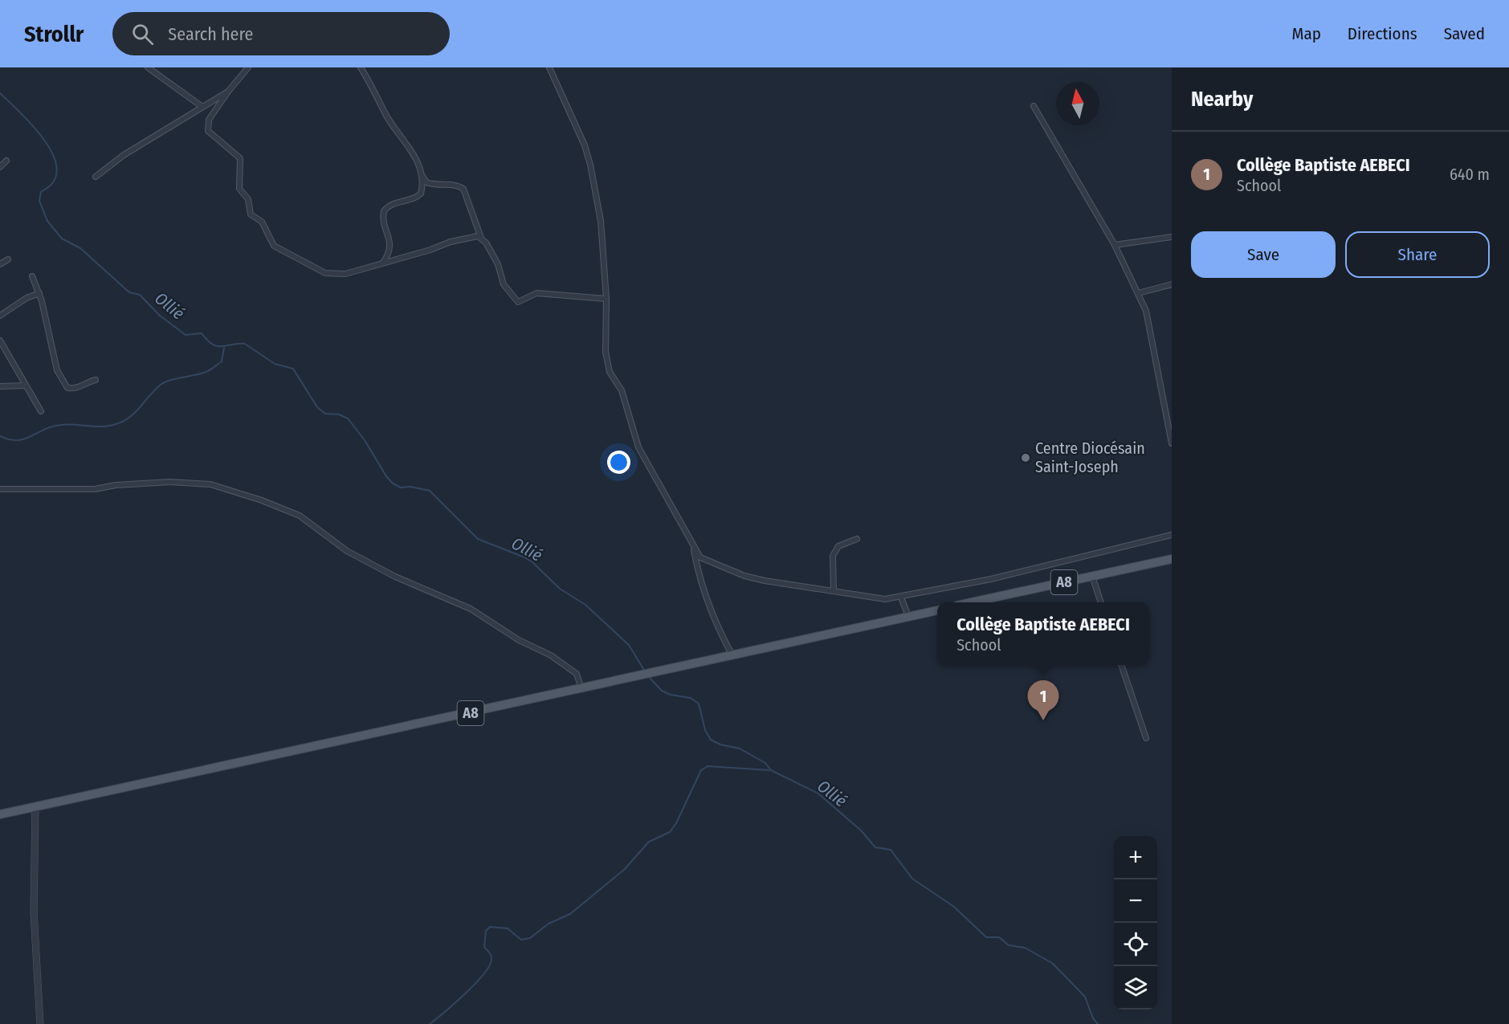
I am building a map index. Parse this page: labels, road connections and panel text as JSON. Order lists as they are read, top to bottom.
{
  "streets": {
    "main road": ["A8"]
  },
  "water": ["Ollié"],
  "places": ["Centre Diocésain Saint-Joseph"],
  "north": "top",
  "page": {
    "header": "Strollr",
    "search": "Search here",
    "nav": ["Map", "Directions", "Saved"],
    "heading": "Nearby",
    "list": [
      {
        "mark": "1",
        "name": "Collège Baptiste AEBECI",
        "note": "School",
        "value": "640 m"
      }
    ],
    "buttons": ["Save", "Share"],
    "popup": ["Collège Baptiste AEBECI", "School"],
    "pins": "1",
    "map_buttons": ["+", "−"]
  }
}
